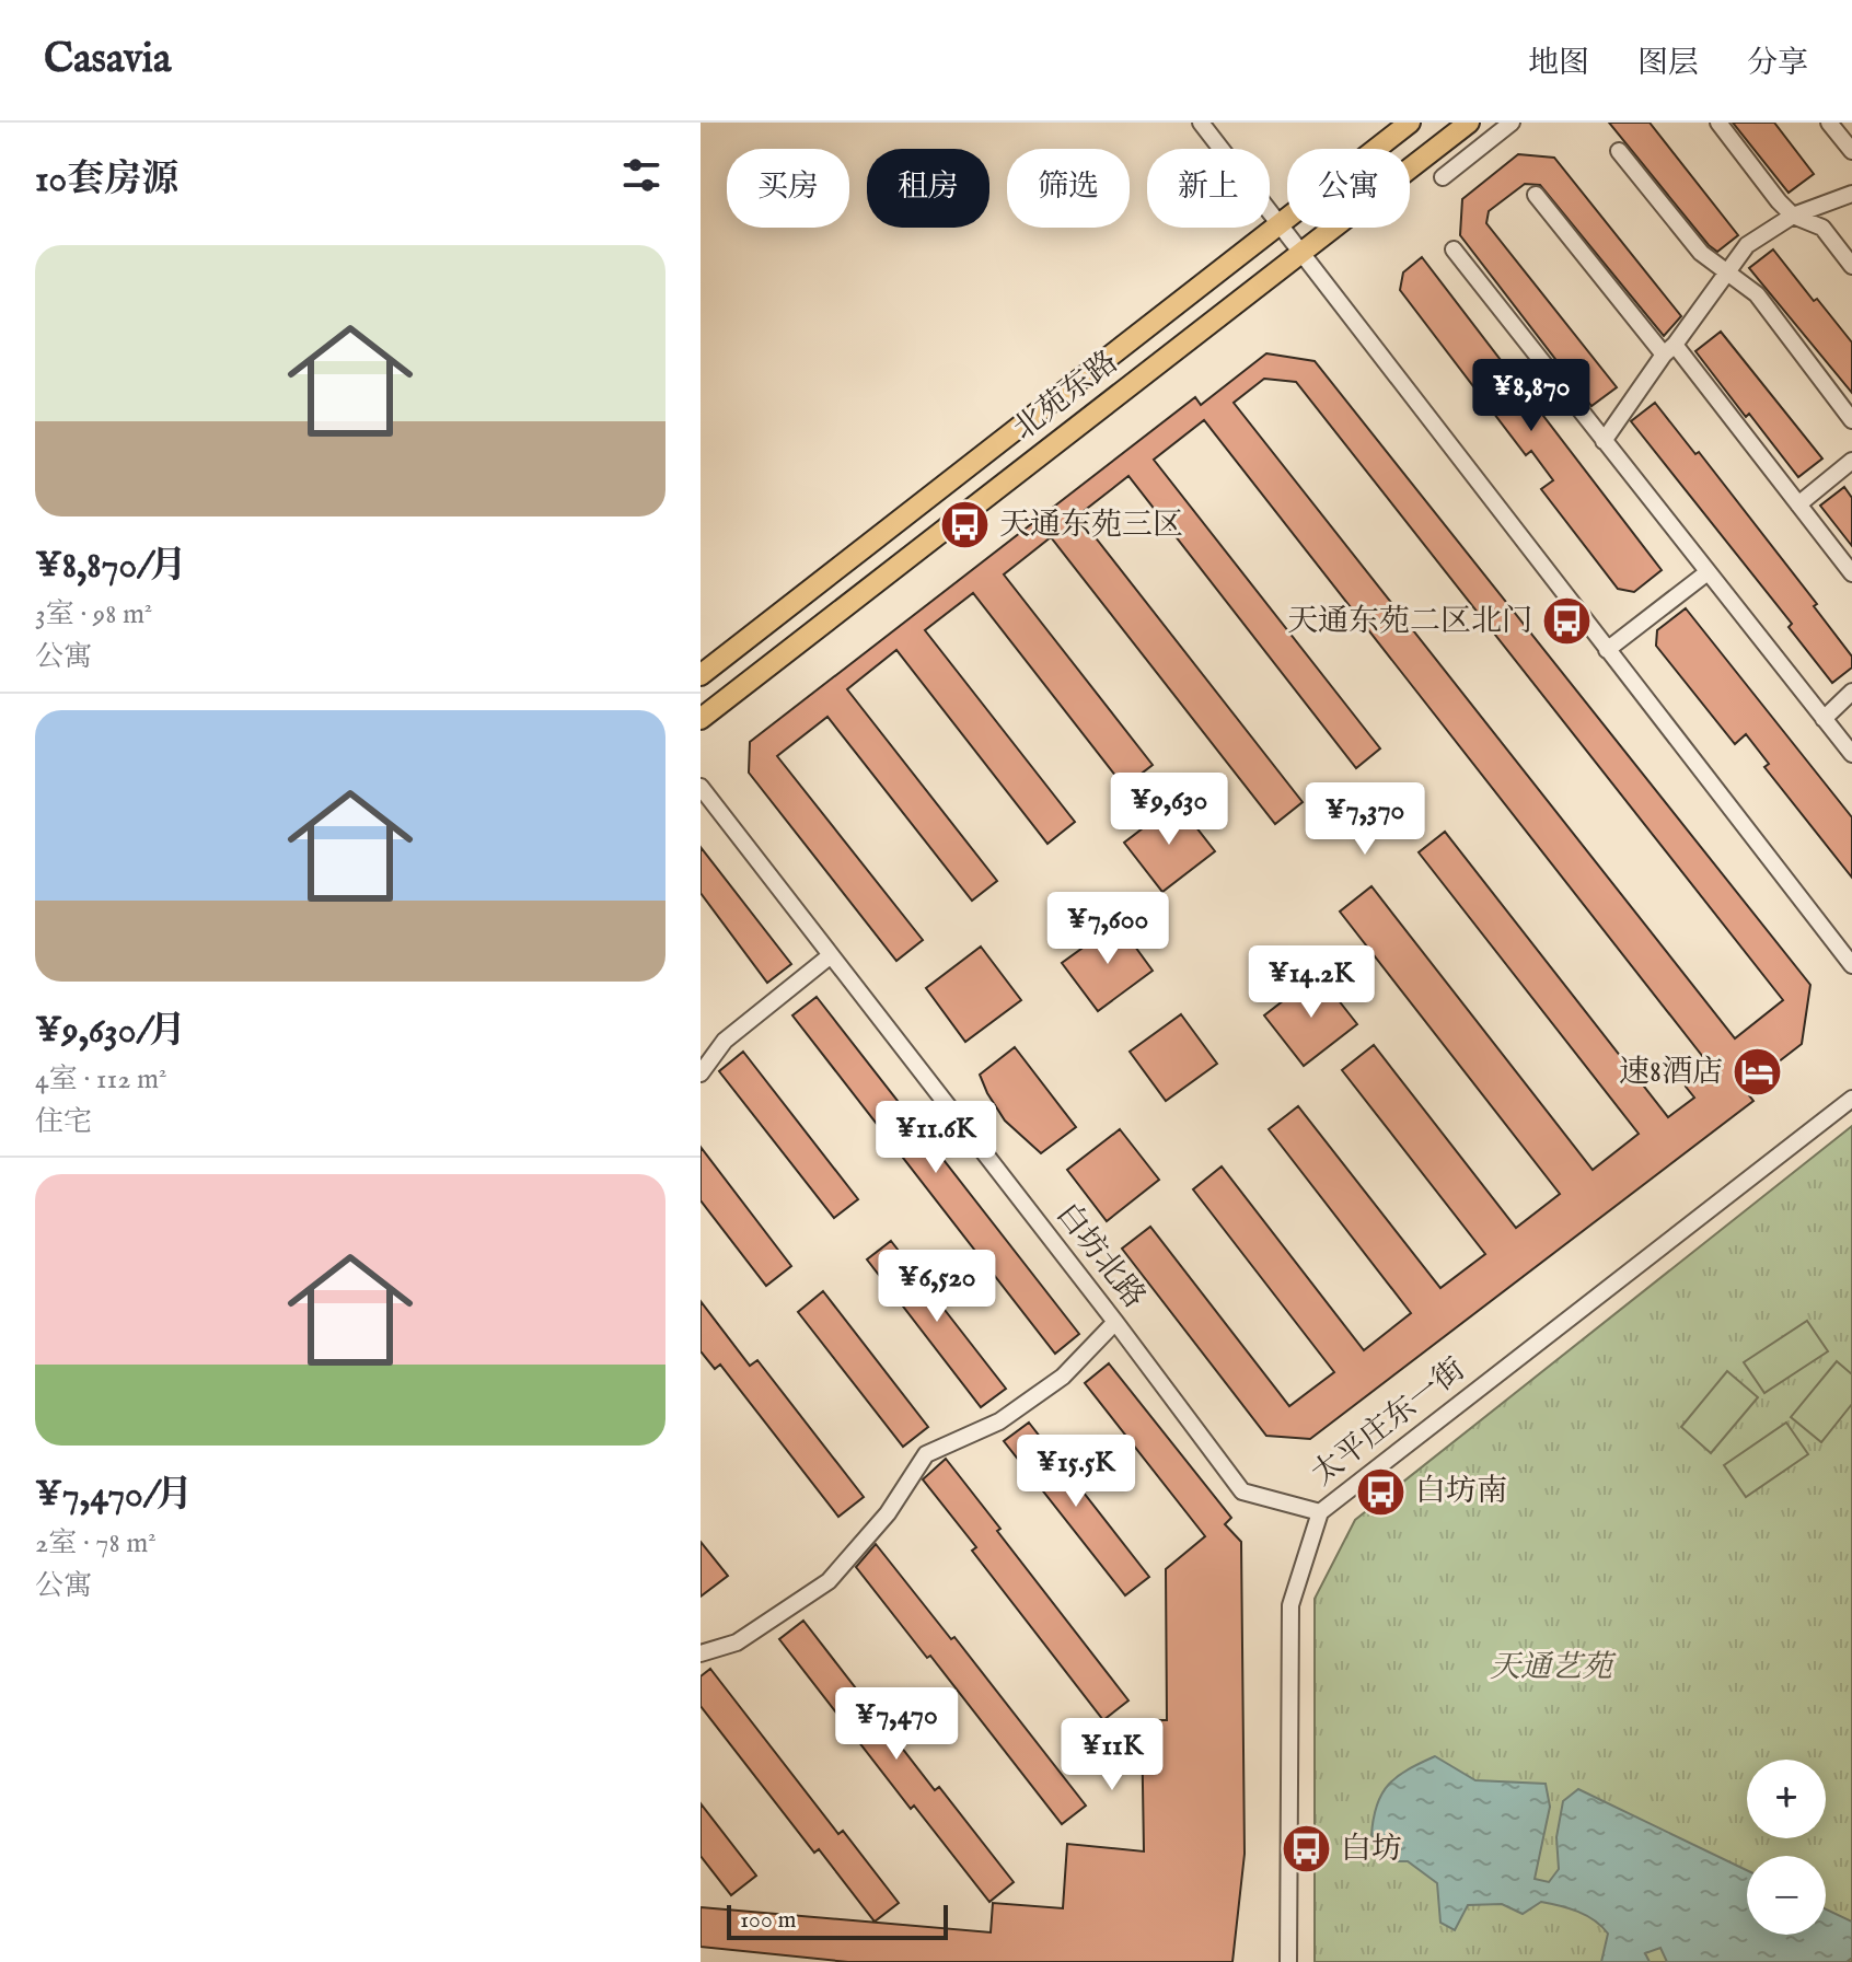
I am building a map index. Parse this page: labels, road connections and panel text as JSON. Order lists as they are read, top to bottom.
{
  "streets": {
    "main road": ["北苑东路"],
    "street": ["白坊北路", "太平庄东一街"]
  },
  "crossings": [
    ["白坊北路", "太平庄东一街"]
  ],
  "parks": ["天通艺苑"],
  "places": {
    "bus stop": [
      "天通东苑三区",
      "天通东苑二区北门",
      "白坊南",
      "白坊"
    ],
    "hotel": ["速8酒店"]
  },
  "scale_bar": "100 m",
  "page": {
    "header": "Casavia",
    "nav": ["地图", "图层", "分享"],
    "heading": "10套房源",
    "chip": [
      "买房",
      "租房",
      "筛选",
      "新上",
      "公寓"
    ],
    "list": [
      {
        "name": "¥8,870/月",
        "note": "3室 · 98 m² · 公寓"
      },
      {
        "name": "¥9,630/月",
        "note": "4室 · 112 m² · 住宅"
      },
      {
        "name": "¥7,470/月",
        "note": "2室 · 78 m² · 公寓"
      }
    ],
    "price": [
      "¥8,870",
      "¥9,630",
      "¥7,370",
      "¥7,600",
      "¥14.2K",
      "¥11.6K",
      "¥6,520",
      "¥15.5K",
      "¥7,470",
      "¥11K"
    ],
    "map_buttons": ["+", "−"],
    "scale": "100 m"
  }
}
